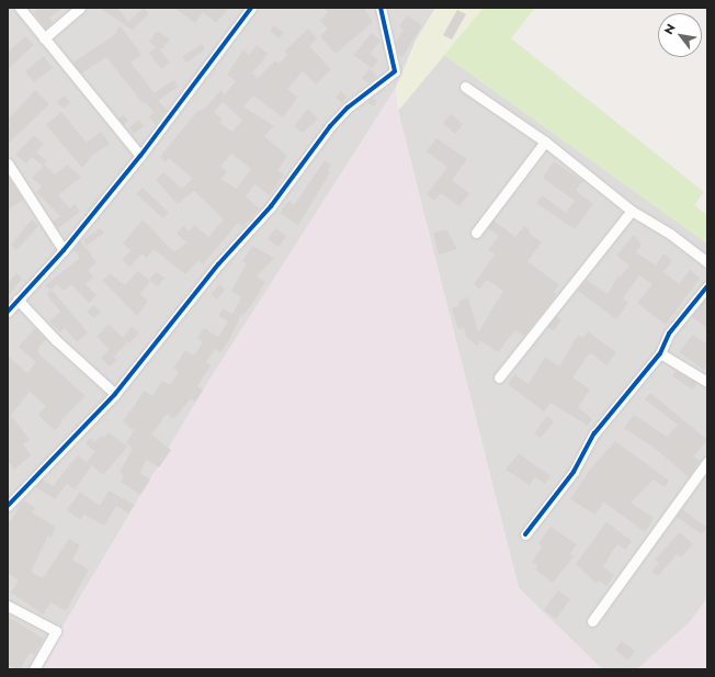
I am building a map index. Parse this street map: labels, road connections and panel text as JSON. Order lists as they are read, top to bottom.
{
  "north": "top left"
}
